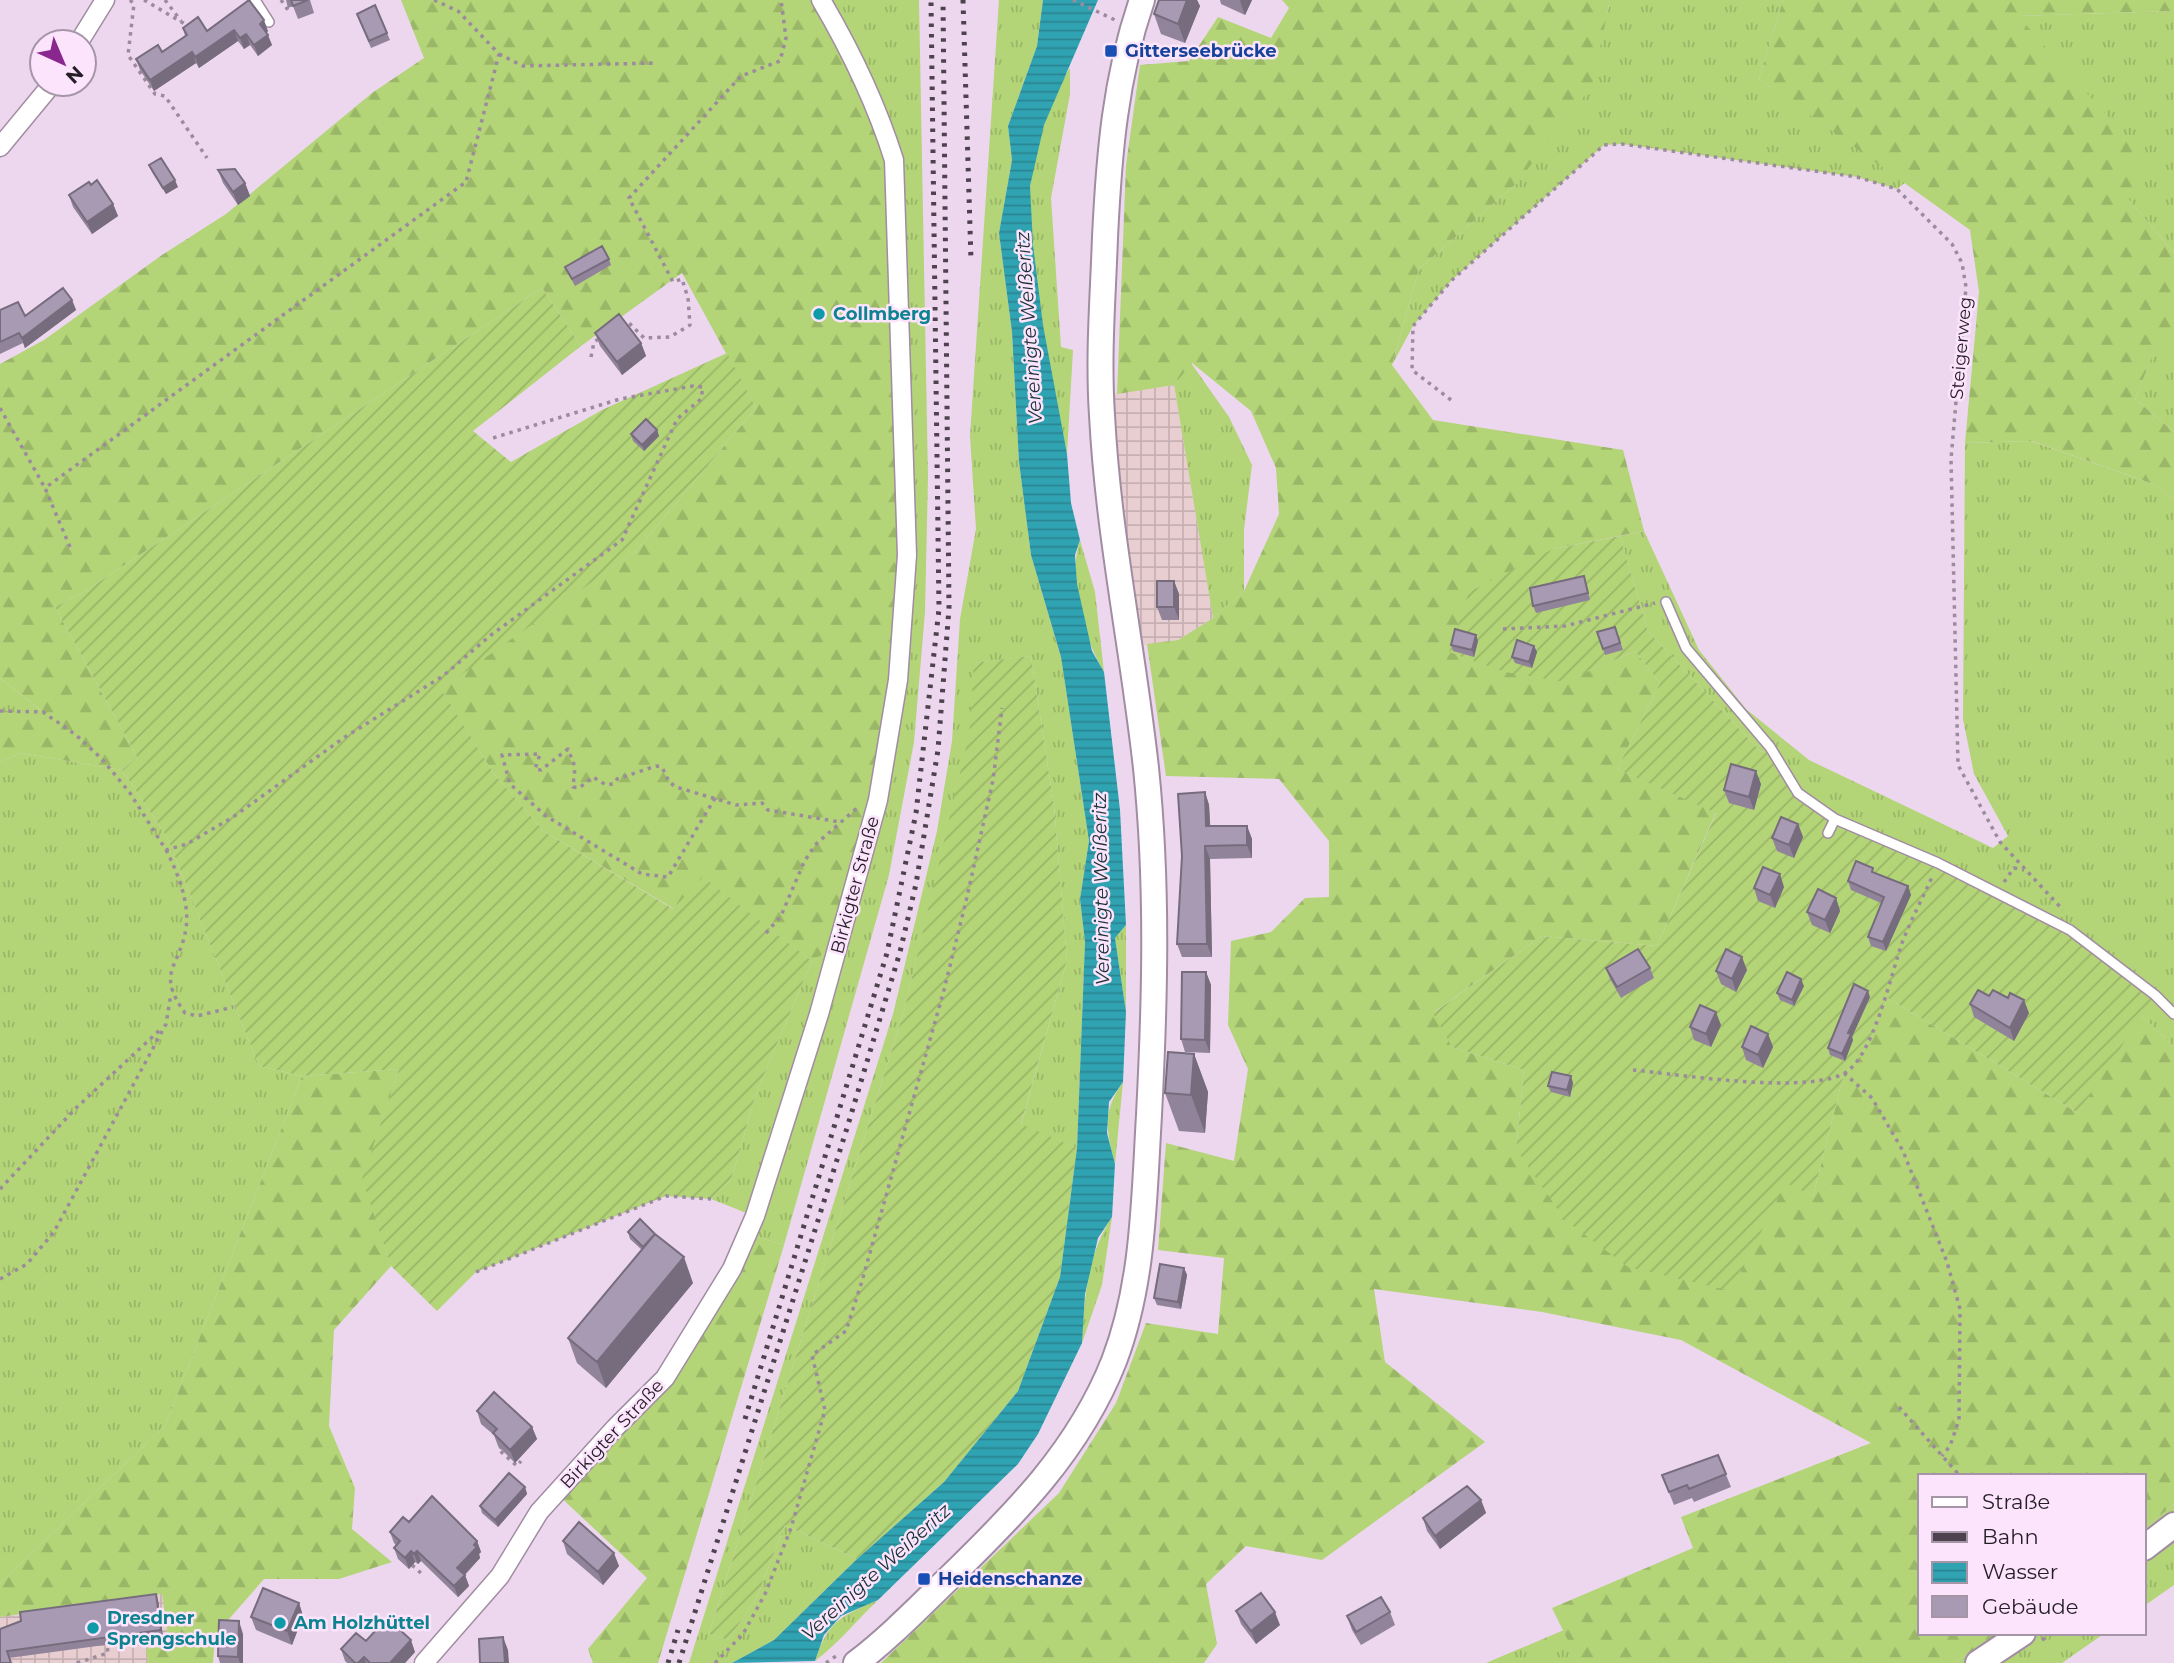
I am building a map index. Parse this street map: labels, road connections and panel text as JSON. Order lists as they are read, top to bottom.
{
  "streets": {
    "street": ["Birkigter Straße"],
    "path": ["Steigerweg"]
  },
  "water": ["Vereinigte Weißeritz"],
  "places": {
    "transit": ["Gitterseebrücke", "Heidenschanze"],
    "other": ["Collmberg", "Am Holzhüttel", "Dresdner Sprengschule"]
  },
  "legend": [
    "Straße",
    "Bahn",
    "Wasser",
    "Gebäude"
  ],
  "north": "bottom right"
}
